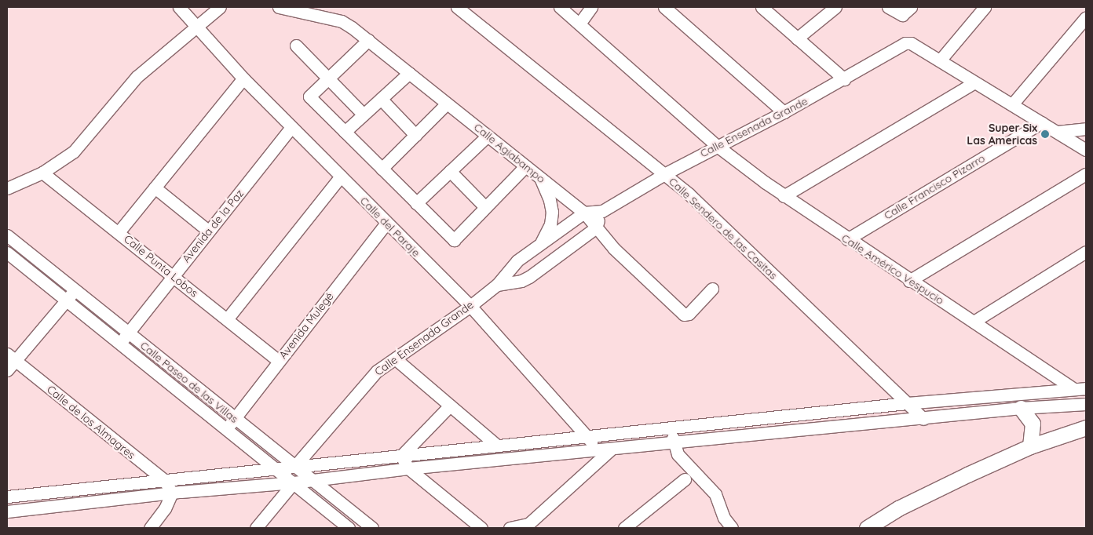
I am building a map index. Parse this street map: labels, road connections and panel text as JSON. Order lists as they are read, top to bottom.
{
  "streets": {
    "street": [
      "Calle Ensenada Grande",
      "Calle Agiabampo",
      "Calle Francisco Pizarro",
      "Avenida de la Paz",
      "Calle del Paraje",
      "Calle Sendero de las Casitas",
      "Calle Punta Lobos",
      "Calle Américo Vespucio",
      "Avenida Mulegé",
      "Calle Paseo de las Villas",
      "Calle de los Almagres"
    ]
  },
  "crossings": [
    ["Calle Ensenada Grande", "Calle Agiabampo"],
    ["Calle Ensenada Grande", "Calle del Paraje"],
    ["Calle Ensenada Grande", "Calle Sendero de las Casitas"],
    ["Calle Ensenada Grande", "Calle Américo Vespucio"],
    ["Calle Ensenada Grande", "Calle Paseo de las Villas"],
    ["Calle Francisco Pizarro", "Calle Américo Vespucio"],
    ["Avenida de la Paz", "Calle del Paraje"],
    ["Avenida de la Paz", "Calle Punta Lobos"],
    ["Avenida de la Paz", "Calle Paseo de las Villas"],
    ["Calle del Paraje", "Avenida Mulegé"],
    ["Calle Punta Lobos", "Avenida Mulegé"],
    ["Avenida Mulegé", "Calle Paseo de las Villas"]
  ],
  "places": ["Super Six Las Americas"]
}
